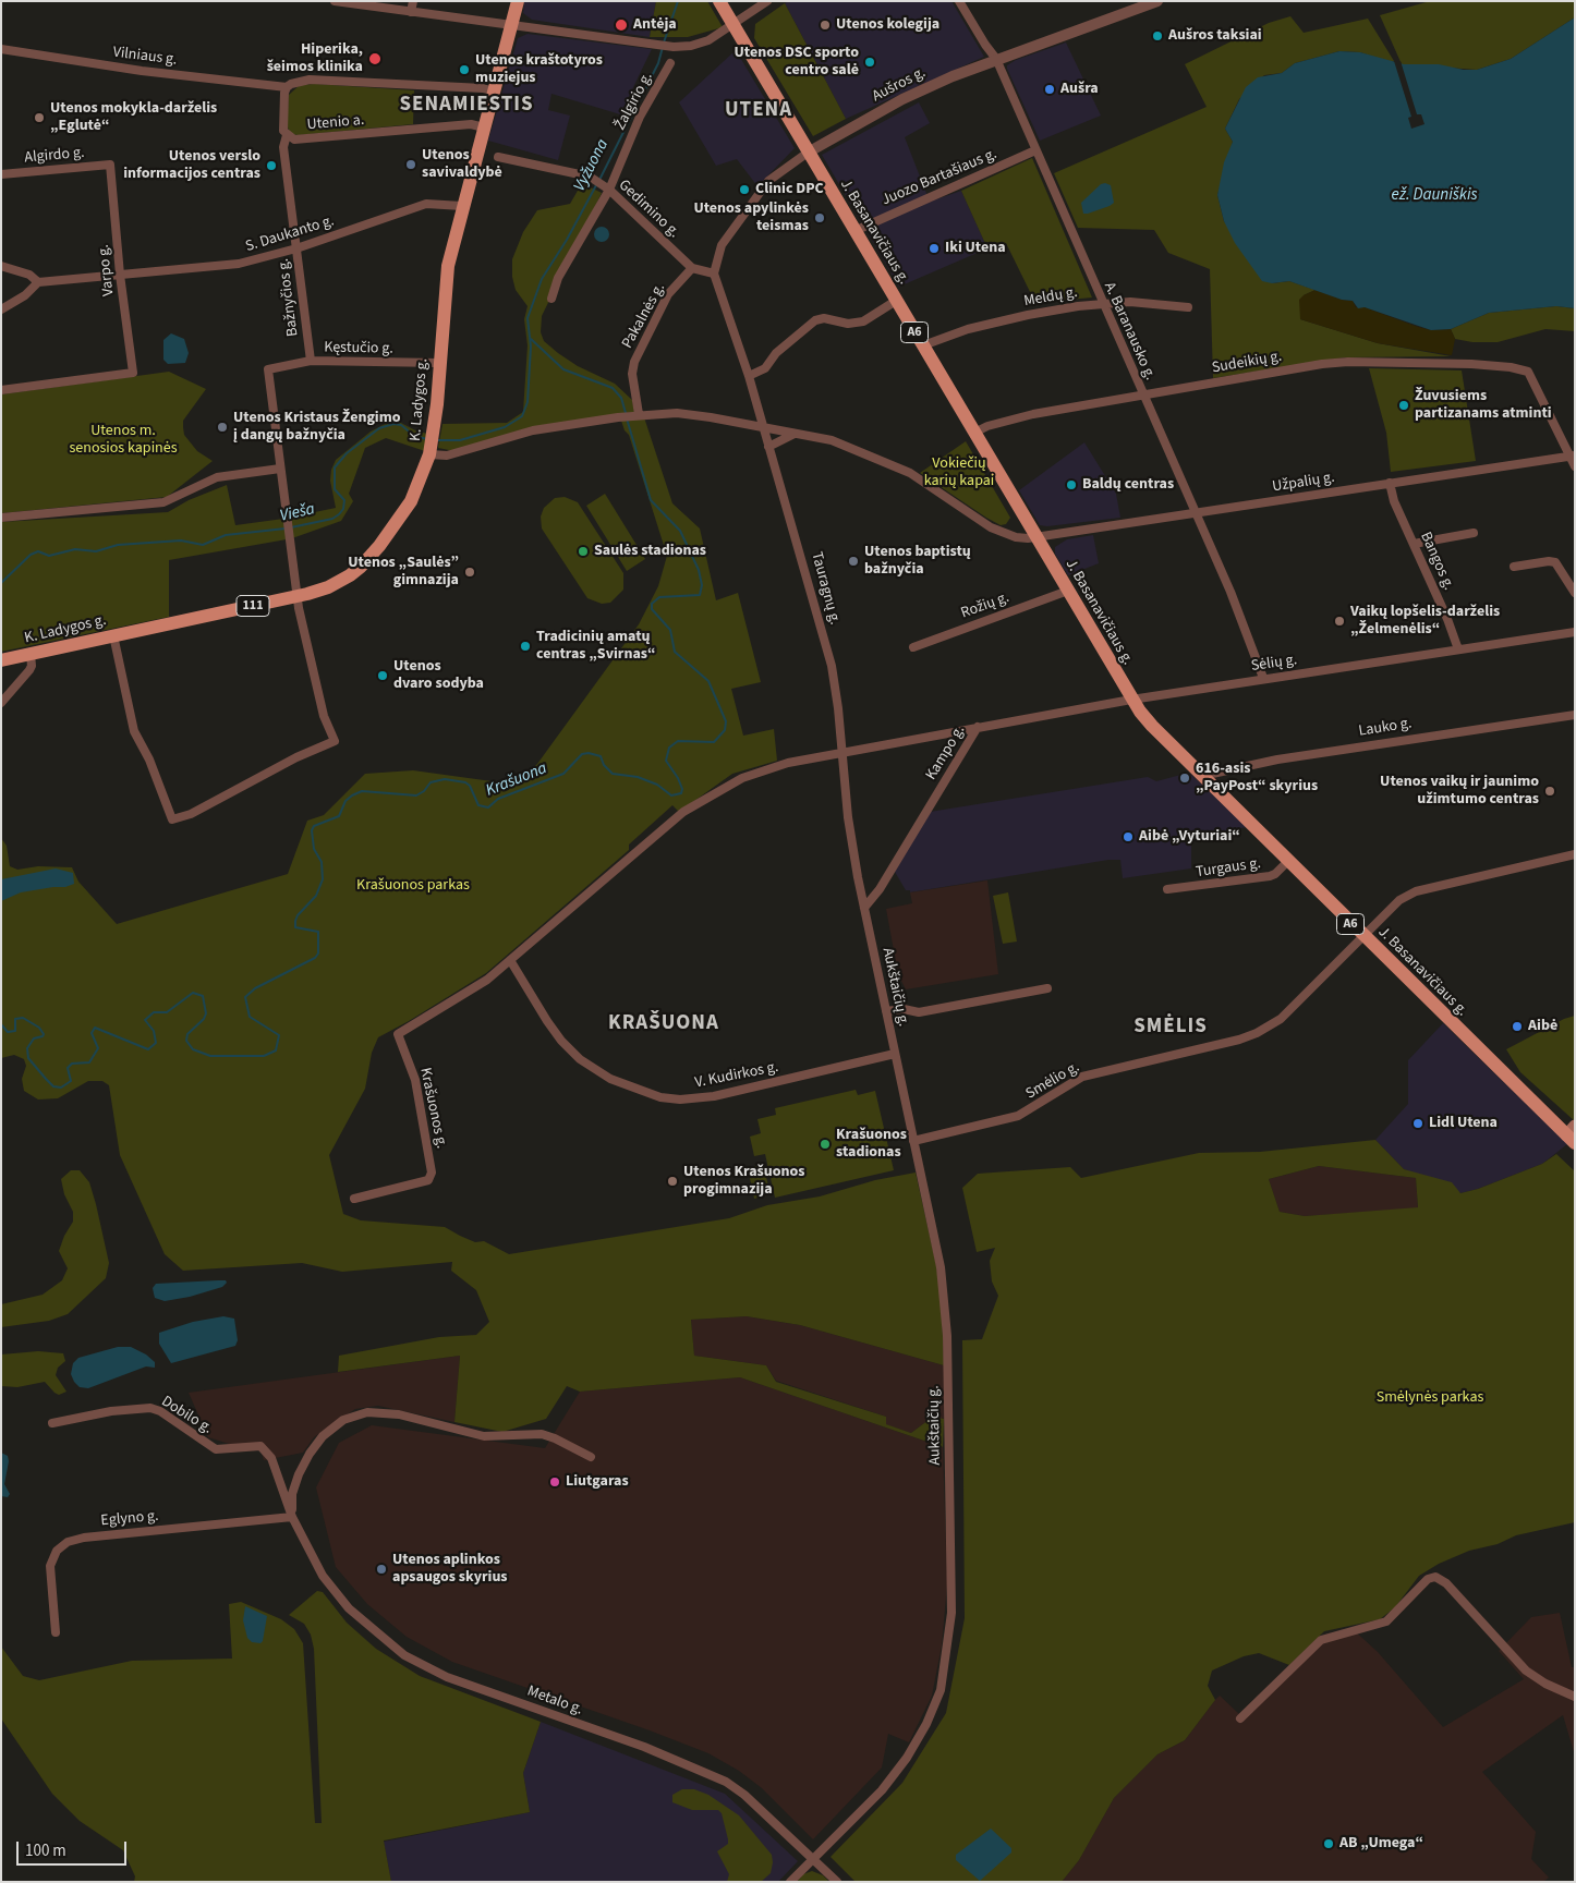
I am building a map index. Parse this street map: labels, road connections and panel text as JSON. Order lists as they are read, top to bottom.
{
  "streets": {
    "main road": [
      "J. Basanavičiaus g.",
      "A6",
      "K. Ladygos g.",
      "111"
    ],
    "street": [
      "Vilniaus g.",
      "Aušros g.",
      "Žalgirio g.",
      "Utenio a.",
      "Algirdo g.",
      "Juozo Bartašiaus g.",
      "Gedimino g.",
      "S. Daukanto g.",
      "Varpo g.",
      "Bažnyčios g.",
      "Meldų g.",
      "Pakalnės g.",
      "A. Baranausko g.",
      "Kęstučio g.",
      "Sudeikių g.",
      "Užpalių g.",
      "Bangos g.",
      "Tauragnų g.",
      "Rožių g.",
      "Sėlių g.",
      "Lauko g.",
      "Kampo g.",
      "Turgaus g.",
      "Aukštaičių g.",
      "V. Kudirkos g.",
      "Smėlio g.",
      "Krašuonos g.",
      "Dobilo g.",
      "Eglyno g.",
      "Metalo g."
    ]
  },
  "crossings": [
    ["Vilniaus g.", "Utenio a."],
    ["Aušros g.", "Gedimino g."],
    ["Aušros g.", "J. Basanavičiaus g."],
    ["Aušros g.", "A. Baranausko g."],
    ["Aušros g.", "Tauragnų g."],
    ["Žalgirio g.", "Gedimino g."],
    ["Utenio a.", "Bažnyčios g."],
    ["Utenio a.", "K. Ladygos g."],
    ["Algirdo g.", "Varpo g."],
    ["Juozo Bartašiaus g.", "J. Basanavičiaus g."],
    ["Juozo Bartašiaus g.", "A. Baranausko g."],
    ["Gedimino g.", "Pakalnės g."],
    ["Gedimino g.", "Tauragnų g."],
    ["J. Basanavičiaus g.", "Meldų g."],
    ["J. Basanavičiaus g.", "Sudeikių g."],
    ["J. Basanavičiaus g.", "Užpalių g."],
    ["J. Basanavičiaus g.", "Rožių g."],
    ["J. Basanavičiaus g.", "Sėlių g."],
    ["J. Basanavičiaus g.", "Lauko g."],
    ["J. Basanavičiaus g.", "Turgaus g."],
    ["J. Basanavičiaus g.", "Smėlio g."],
    ["S. Daukanto g.", "Varpo g."],
    ["S. Daukanto g.", "Bažnyčios g."],
    ["S. Daukanto g.", "K. Ladygos g."],
    ["Bažnyčios g.", "Kęstučio g."],
    ["Meldų g.", "A. Baranausko g."],
    ["Pakalnės g.", "Užpalių g."],
    ["A. Baranausko g.", "Sudeikių g."],
    ["A. Baranausko g.", "Užpalių g."],
    ["A. Baranausko g.", "Sėlių g."],
    ["Kęstučio g.", "K. Ladygos g."],
    ["Sudeikių g.", "Užpalių g."],
    ["K. Ladygos g.", "Užpalių g."],
    ["K. Ladygos g.", "111"],
    ["Užpalių g.", "Bangos g."],
    ["Užpalių g.", "Tauragnų g."],
    ["Bangos g.", "Sėlių g."],
    ["Tauragnų g.", "Kampo g."],
    ["Tauragnų g.", "Aukštaičių g."],
    ["Sėlių g.", "Kampo g."],
    ["Kampo g.", "V. Kudirkos g."],
    ["Kampo g.", "Krašuonos g."],
    ["Aukštaičių g.", "V. Kudirkos g."],
    ["Aukštaičių g.", "Smėlio g."],
    ["Aukštaičių g.", "Metalo g."],
    ["V. Kudirkos g.", "Krašuonos g."],
    ["Dobilo g.", "Eglyno g."],
    ["Dobilo g.", "Metalo g."],
    ["Eglyno g.", "Metalo g."]
  ],
  "districts": [
    "SENAMIESTIS",
    "UTENA",
    "KRAŠUONA",
    "SMĖLIS"
  ],
  "water": [
    "Vyžuona",
    "ež. Dauniškis",
    "Vieša",
    "Krašuona"
  ],
  "parks": [
    "Utenos m. senosios kapinės",
    "Vokiečių karių kapai",
    "Krašuonos parkas",
    "Smėlynės parkas"
  ],
  "places": [
    "Antėja",
    "Utenos kolegija",
    "Aušros taksiai",
    "Hiperika, šeimos klinika",
    "Utenos DSC sporto centro salė",
    "Utenos kraštotyros muziejus",
    "Aušra",
    "Utenos mokykla-darželis „Eglutė“",
    "Utenos savivaldybė",
    "Utenos verslo informacijos centras",
    "Clinic DPC",
    "Utenos apylinkės teismas",
    "Iki Utena",
    "Žuvusiems partizanams atminti",
    "Utenos Kristaus Žengimo į dangų bažnyčia",
    "Baldų centras",
    "Saulės stadionas",
    "Utenos baptistų bažnyčia",
    "Utenos „Saulės” gimnazija",
    "Vaikų lopšelis-darželis „Želmenėlis“",
    "Tradicinių amatų centras „Svirnas“",
    "Utenos dvaro sodyba",
    "616-asis „PayPost“ skyrius",
    "Utenos vaikų ir jaunimo užimtumo centras",
    "Aibė „Vyturiai“",
    "Aibė",
    "Lidl Utena",
    "Krašuonos stadionas",
    "Utenos Krašuonos progimnazija",
    "Liutgaras",
    "Utenos aplinkos apsaugos skyrius",
    "AB „Umega“"
  ],
  "scale_bar": "100 m"
}
